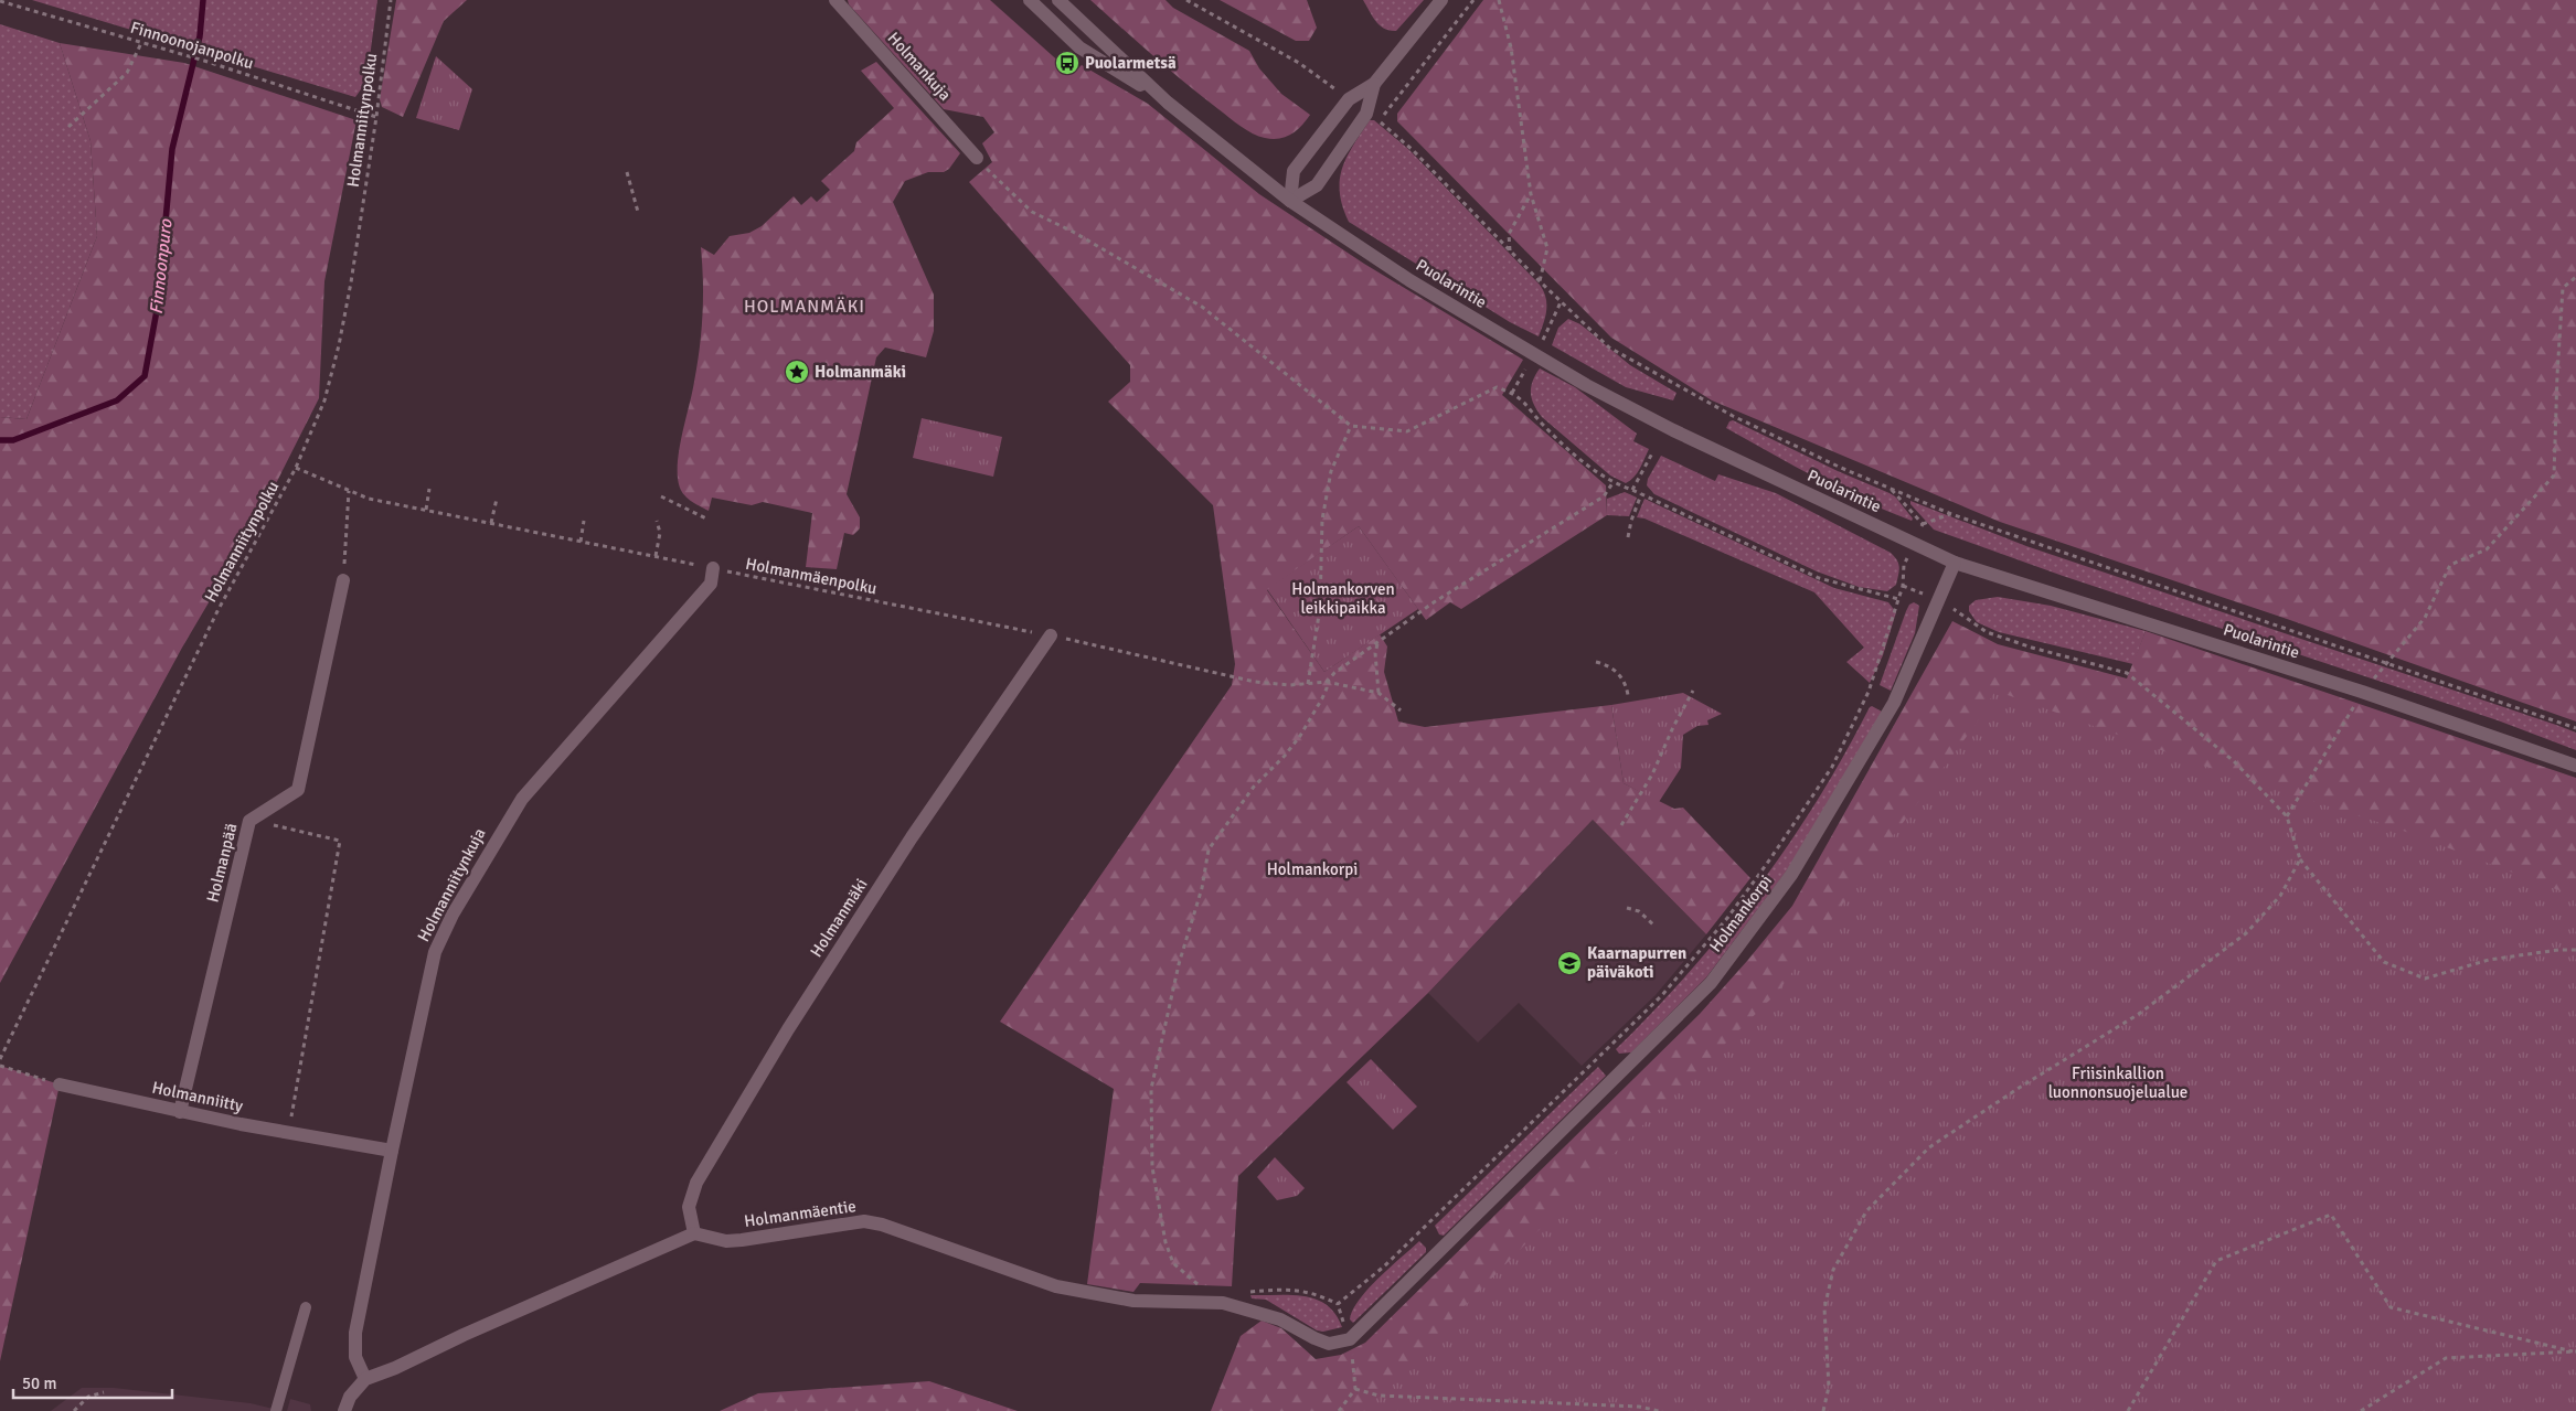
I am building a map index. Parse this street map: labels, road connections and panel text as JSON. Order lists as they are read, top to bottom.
{
  "streets": {
    "street": [
      "Holmankuja",
      "Puolarintie",
      "Holmanpää",
      "Holmanniitynkuja",
      "Holmankorpi",
      "Holmanmäki",
      "Holmanniitty",
      "Holmanmäentie"
    ],
    "path": ["Finnoonojanpolku", "Holmanniitynpolku", "Holmanmäenpolku"]
  },
  "crossings": [
    ["Finnoonojanpolku", "Holmanniitynpolku"],
    ["Holmanniitynpolku", "Holmanmäenpolku"],
    ["Puolarintie", "Holmankorpi"],
    ["Holmanmäenpolku", "Holmanniitynkuja"],
    ["Holmanmäenpolku", "Holmanmäki"],
    ["Holmanpää", "Holmanniitty"],
    ["Holmanniitynkuja", "Holmanniitty"],
    ["Holmankorpi", "Holmanmäentie"],
    ["Holmanmäki", "Holmanmäentie"]
  ],
  "districts": ["HOLMANMÄKI"],
  "water": ["Finnoonpuro"],
  "parks": ["Holmankorven leikkipaikka", "Holmankorpi", "Friisinkallion luonnonsuojelualue"],
  "places": {
    "bus stop": ["Puolarmetsä"],
    "place": ["Holmanmäki"],
    "school or university": ["Kaarnapurren päiväkoti"]
  },
  "scale_bar": "50 m"
}
